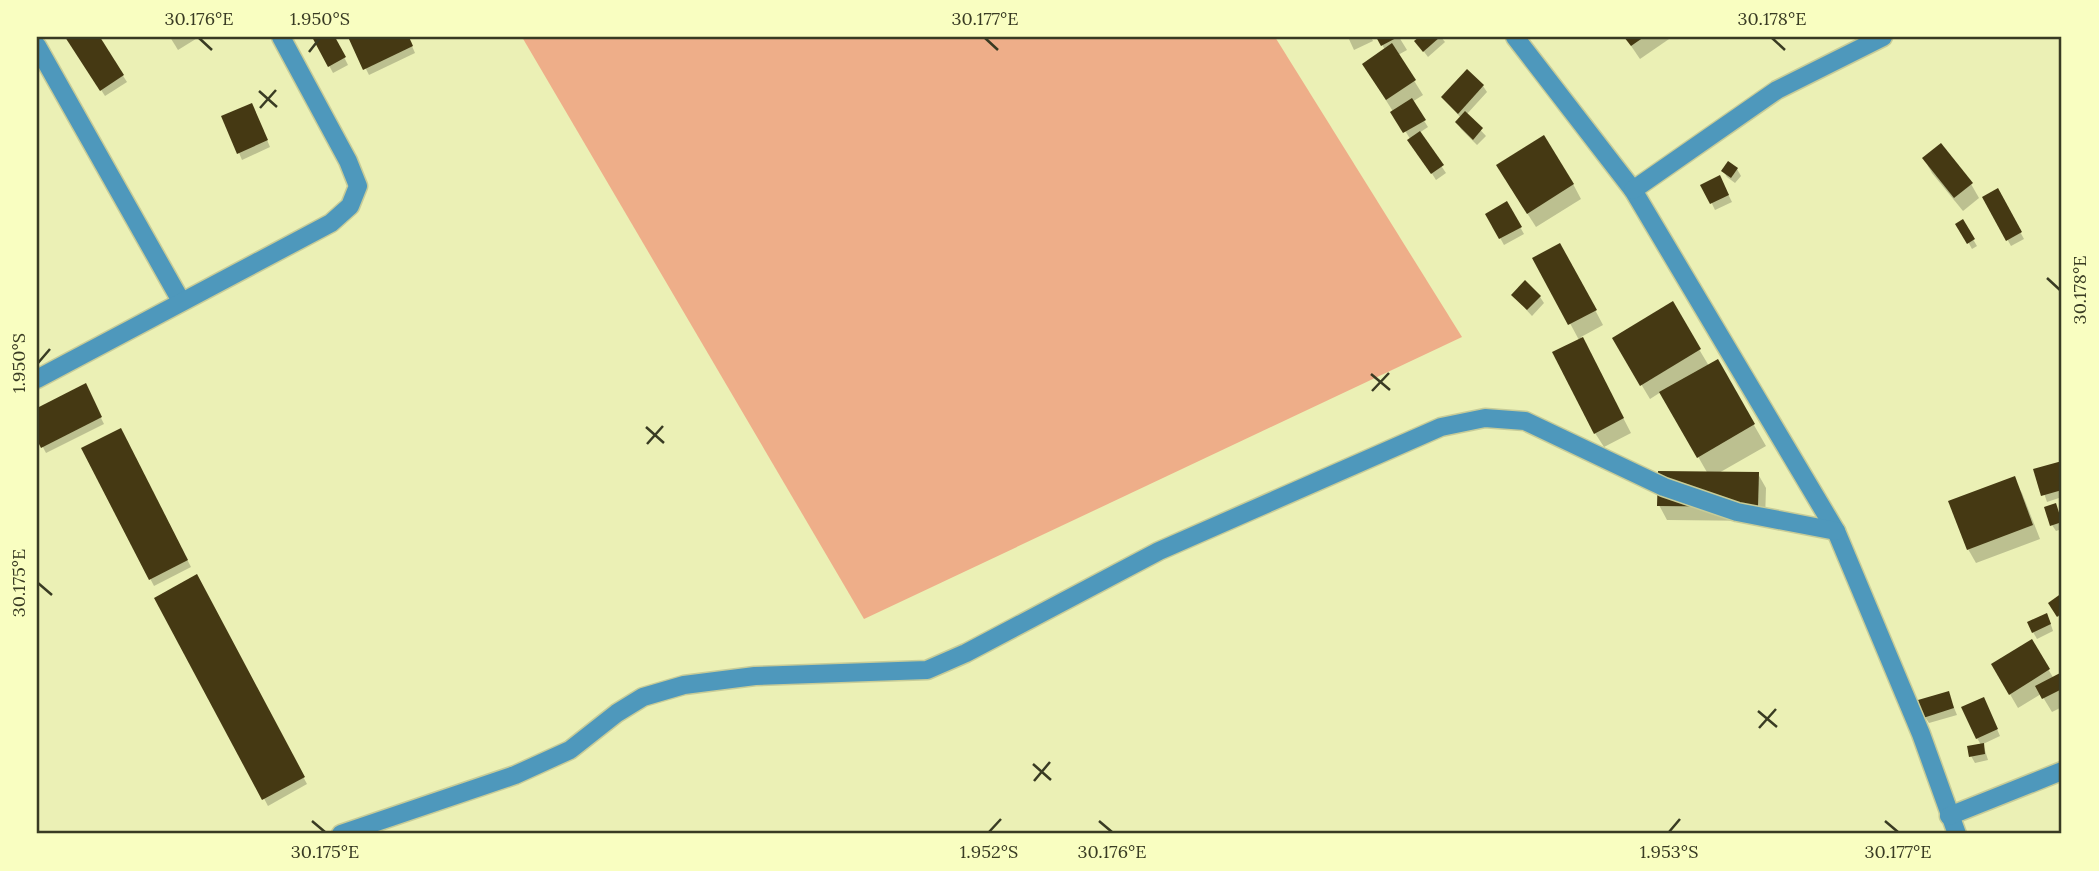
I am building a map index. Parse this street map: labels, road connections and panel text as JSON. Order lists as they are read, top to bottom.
{
  "coordinates": [
    "30.176°E",
    "1.950°S",
    "30.177°E",
    "30.178°E",
    "30.175°E",
    "1.952°S",
    "1.953°S"
  ]
}
